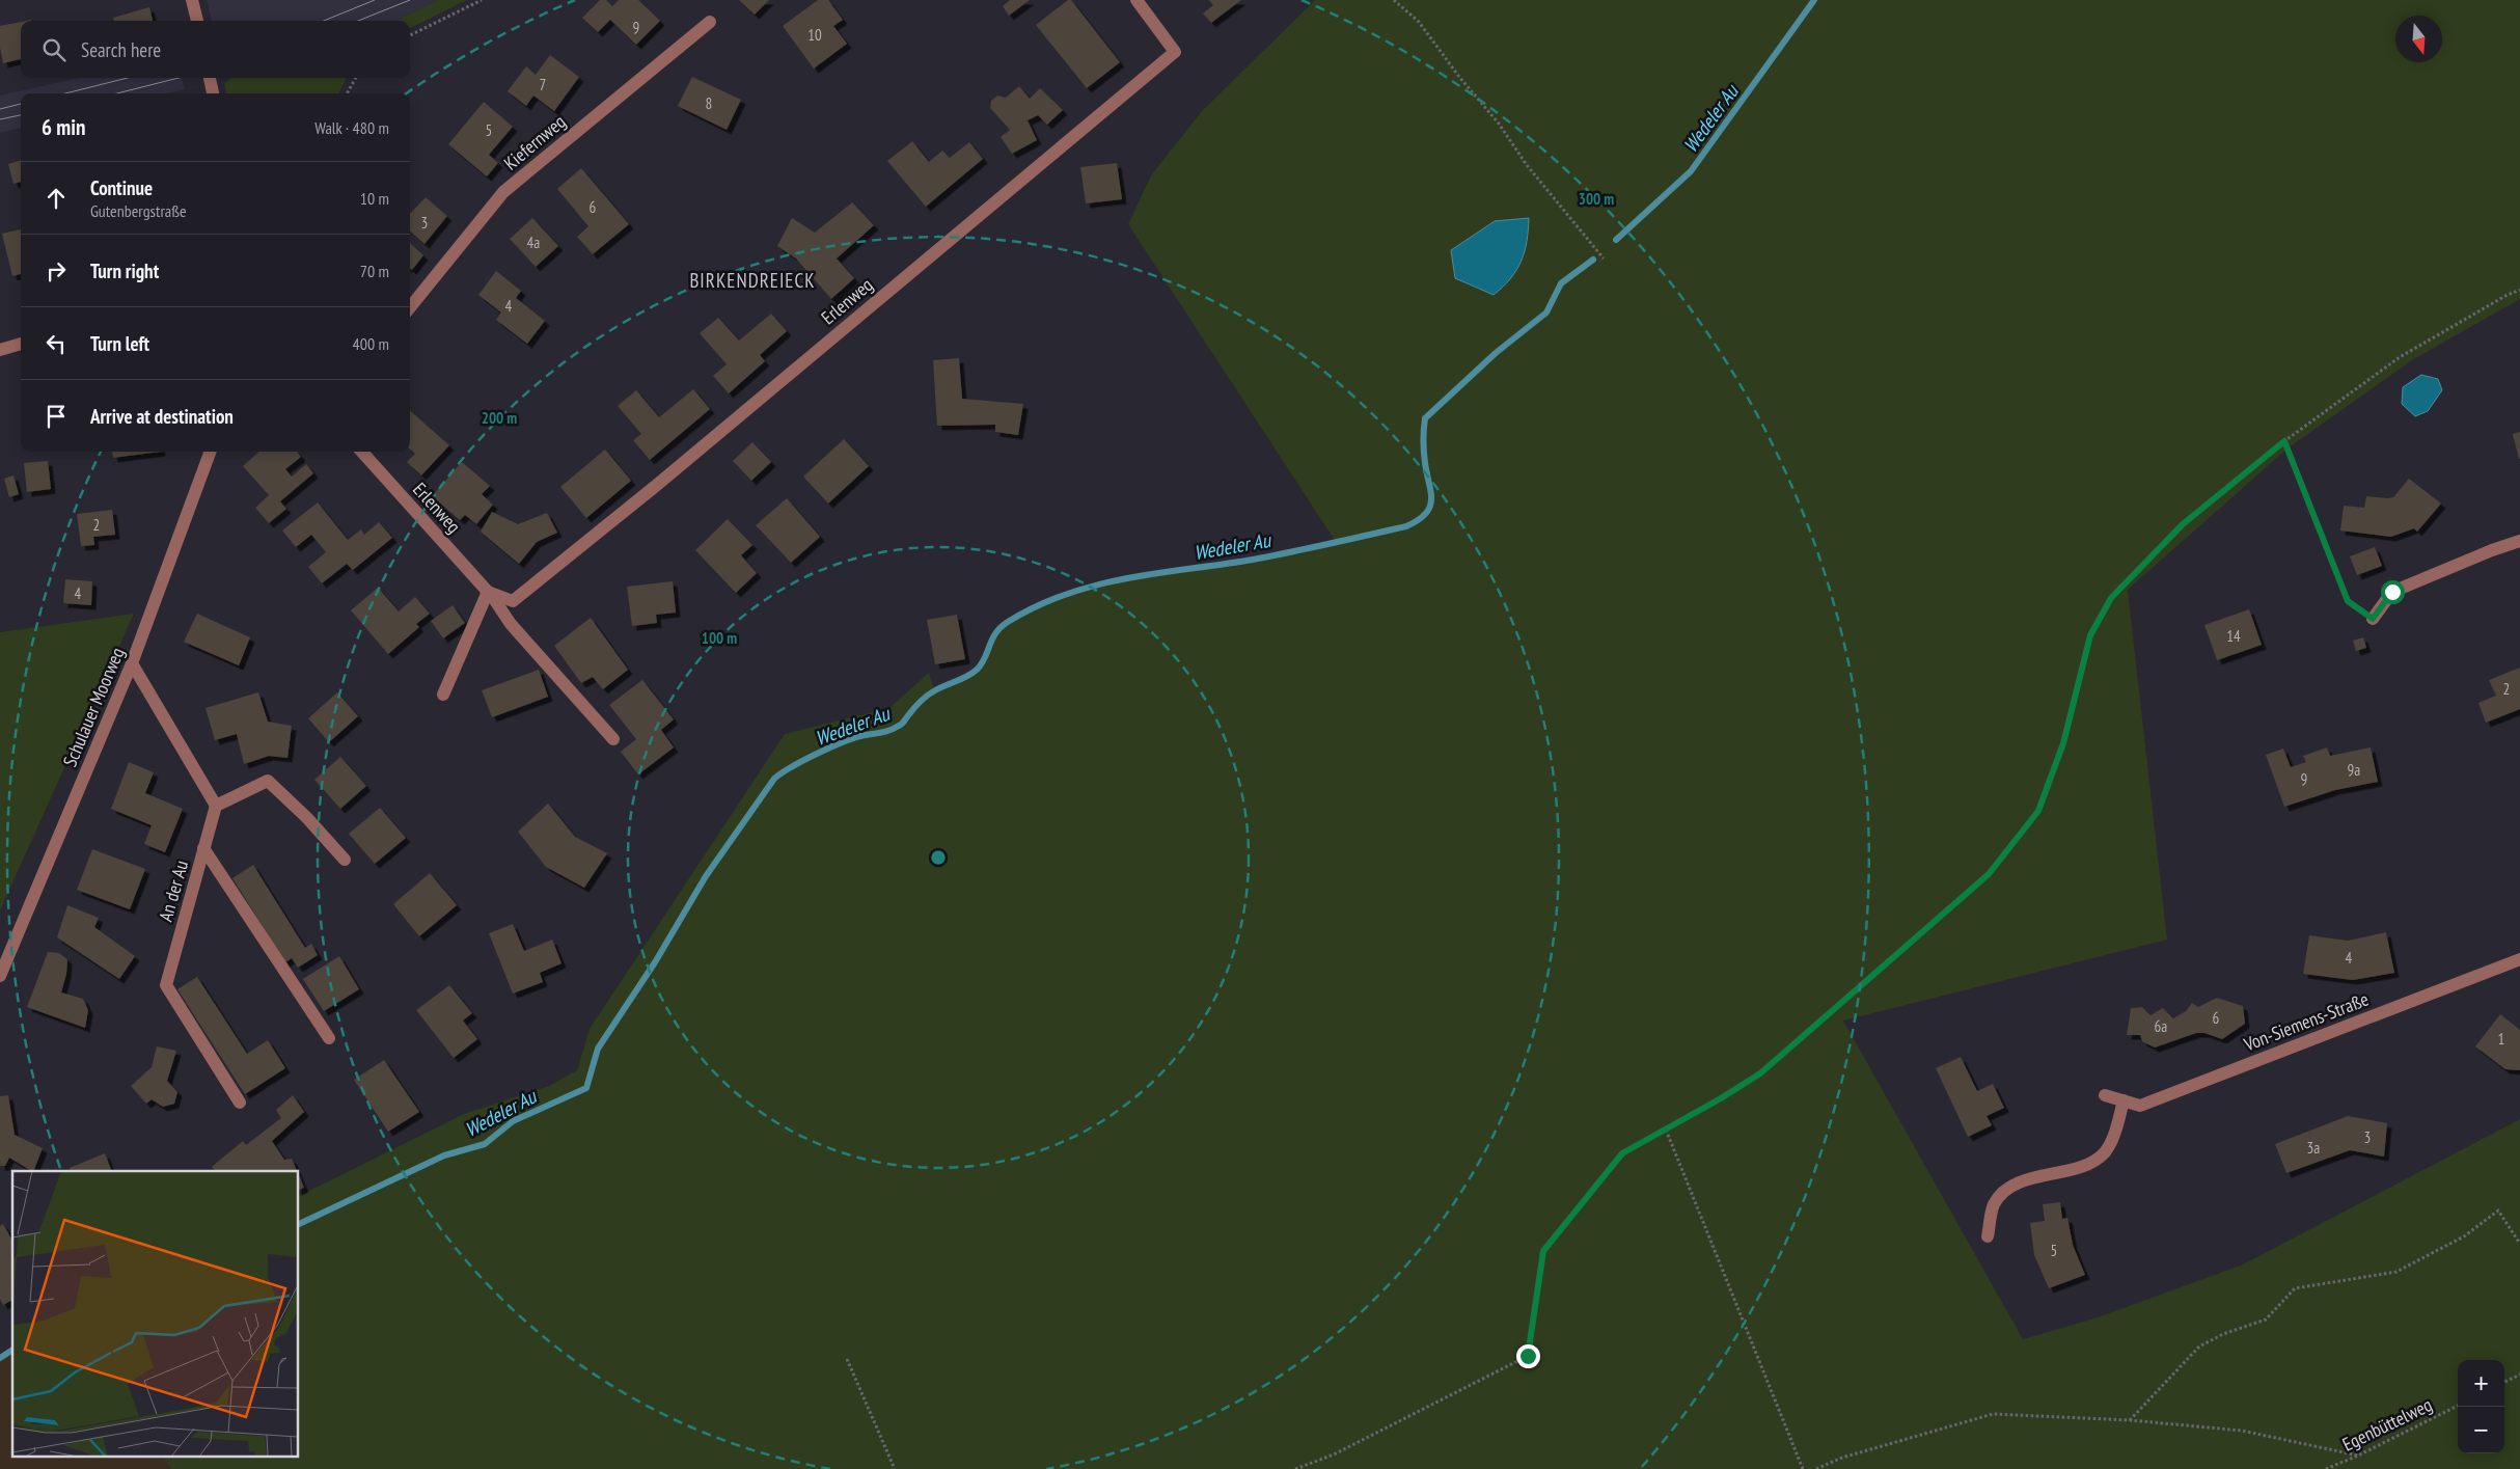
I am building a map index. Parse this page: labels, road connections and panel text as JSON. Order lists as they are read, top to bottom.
{
  "streets": {
    "street": [
      "Kiefernweg",
      "Erlenweg",
      "Schulauer Moorweg",
      "An der Au",
      "Von-Siemens-Straße"
    ],
    "path": ["Egenbüttelweg"]
  },
  "districts": ["BIRKENDREIECK"],
  "water": ["Wedeler Au"],
  "house_numbers": [
    "9",
    "10",
    "7",
    "8",
    "5",
    "6",
    "3",
    "4a",
    "4",
    "2",
    "4",
    "14",
    "2",
    "9a",
    "9",
    "4",
    "6",
    "6a",
    "1",
    "3",
    "3a",
    "5"
  ],
  "north": "bottom",
  "page": {
    "search": "Search here",
    "heading": ["6 min", "Walk · 480 m"],
    "list": [
      ["Continue", "Gutenbergstraße", "10 m"],
      ["Turn right", "70 m"],
      ["Turn left", "400 m"],
      "Arrive at destination"
    ],
    "map_buttons": ["+", "−"]
  },
  "rings": ["300 m", "200 m", "100 m"]
}
